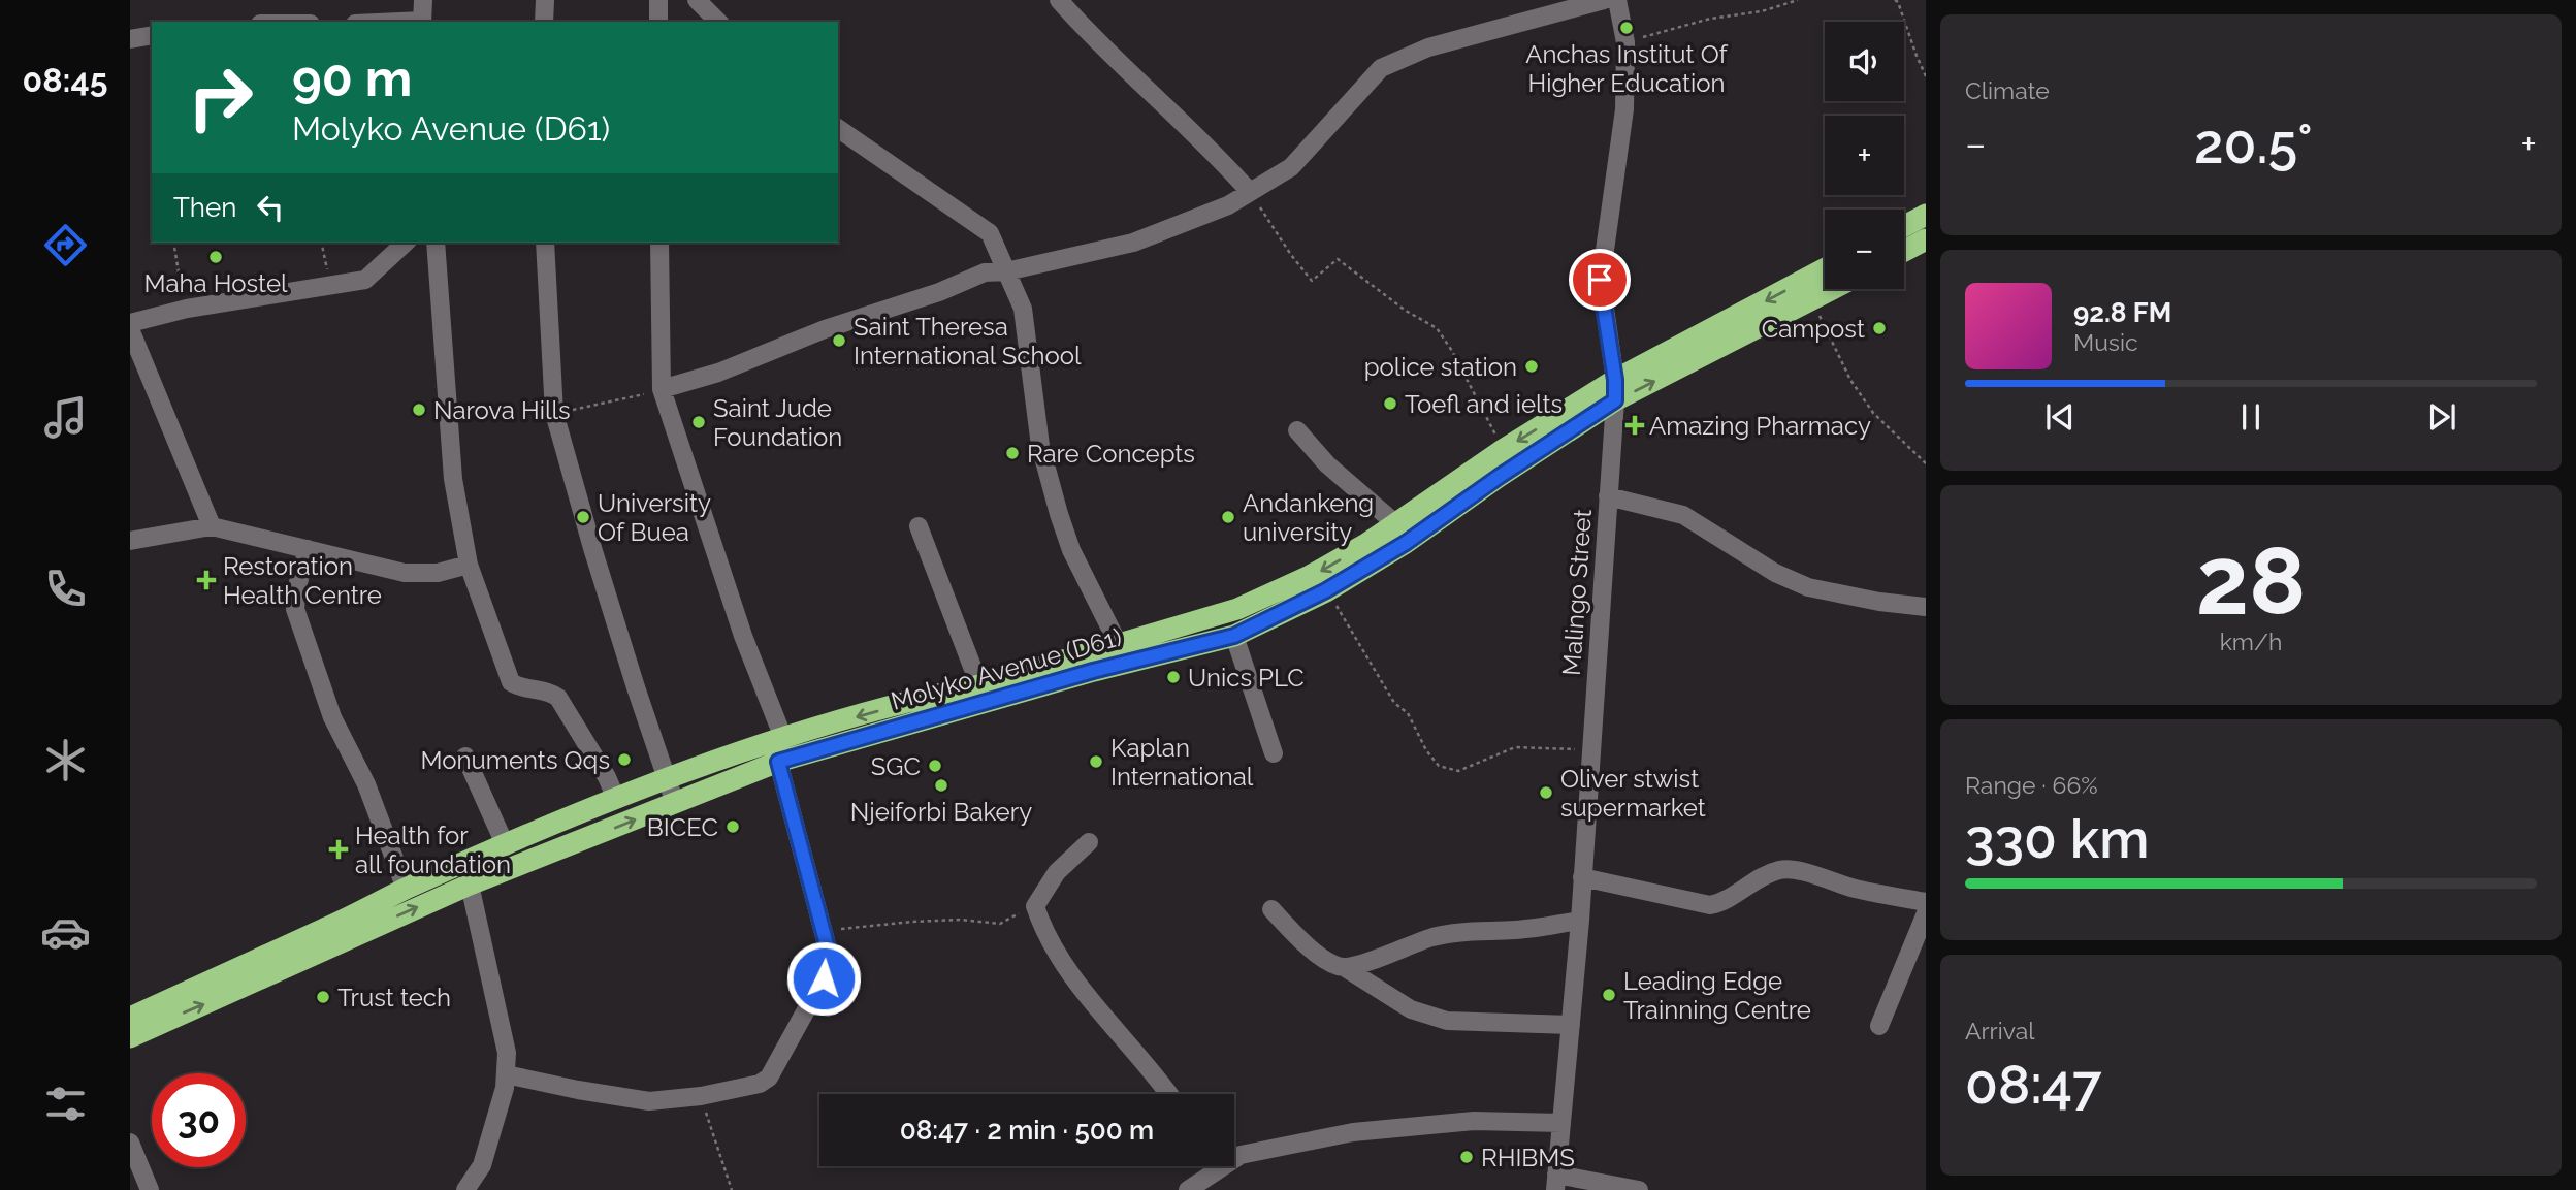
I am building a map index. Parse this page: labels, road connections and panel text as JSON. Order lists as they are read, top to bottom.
{
  "streets": {
    "highway": ["Molyko Avenue (D61)"],
    "street": ["Malingo Street"]
  },
  "crossings": [
    ["Malingo Street", "Molyko Avenue (D61)"]
  ],
  "places": {
    "other": [
      "Anchas Institut Of Higher Education",
      "Maha Hostel",
      "Campost",
      "Saint Theresa International School",
      "police station",
      "Toefl and ielts",
      "Narova Hills",
      "Saint Jude Foundation",
      "Rare Concepts",
      "University Of Buea",
      "Andankeng university",
      "Unics PLC",
      "Monuments Qqs",
      "Kaplan International",
      "SGC",
      "Njeiforbi Bakery",
      "Oliver stwist supermarket",
      "BICEC",
      "Leading Edge Trainning Centre",
      "Trust tech",
      "RHIBMS"
    ],
    "health": ["Amazing Pharmacy", "Restoration Health Centre", "Health for all foundation"]
  },
  "page": {
    "tabs": "08:45",
    "tile": [
      "Climate",
      ["28", "km/h"],
      ["Range · 66%", "330 km"],
      ["Arrival", "08:47"]
    ],
    "map_buttons": ["+", "−"],
    "turn": ["90 m", "Molyko Avenue (D61)"],
    "heat": ["−", "20.5°", "+"],
    "then": "Then",
    "song": ["92.8 FM", "Music"],
    "limit": "30",
    "trip": "08:47 · 2 min · 500 m"
  }
}
